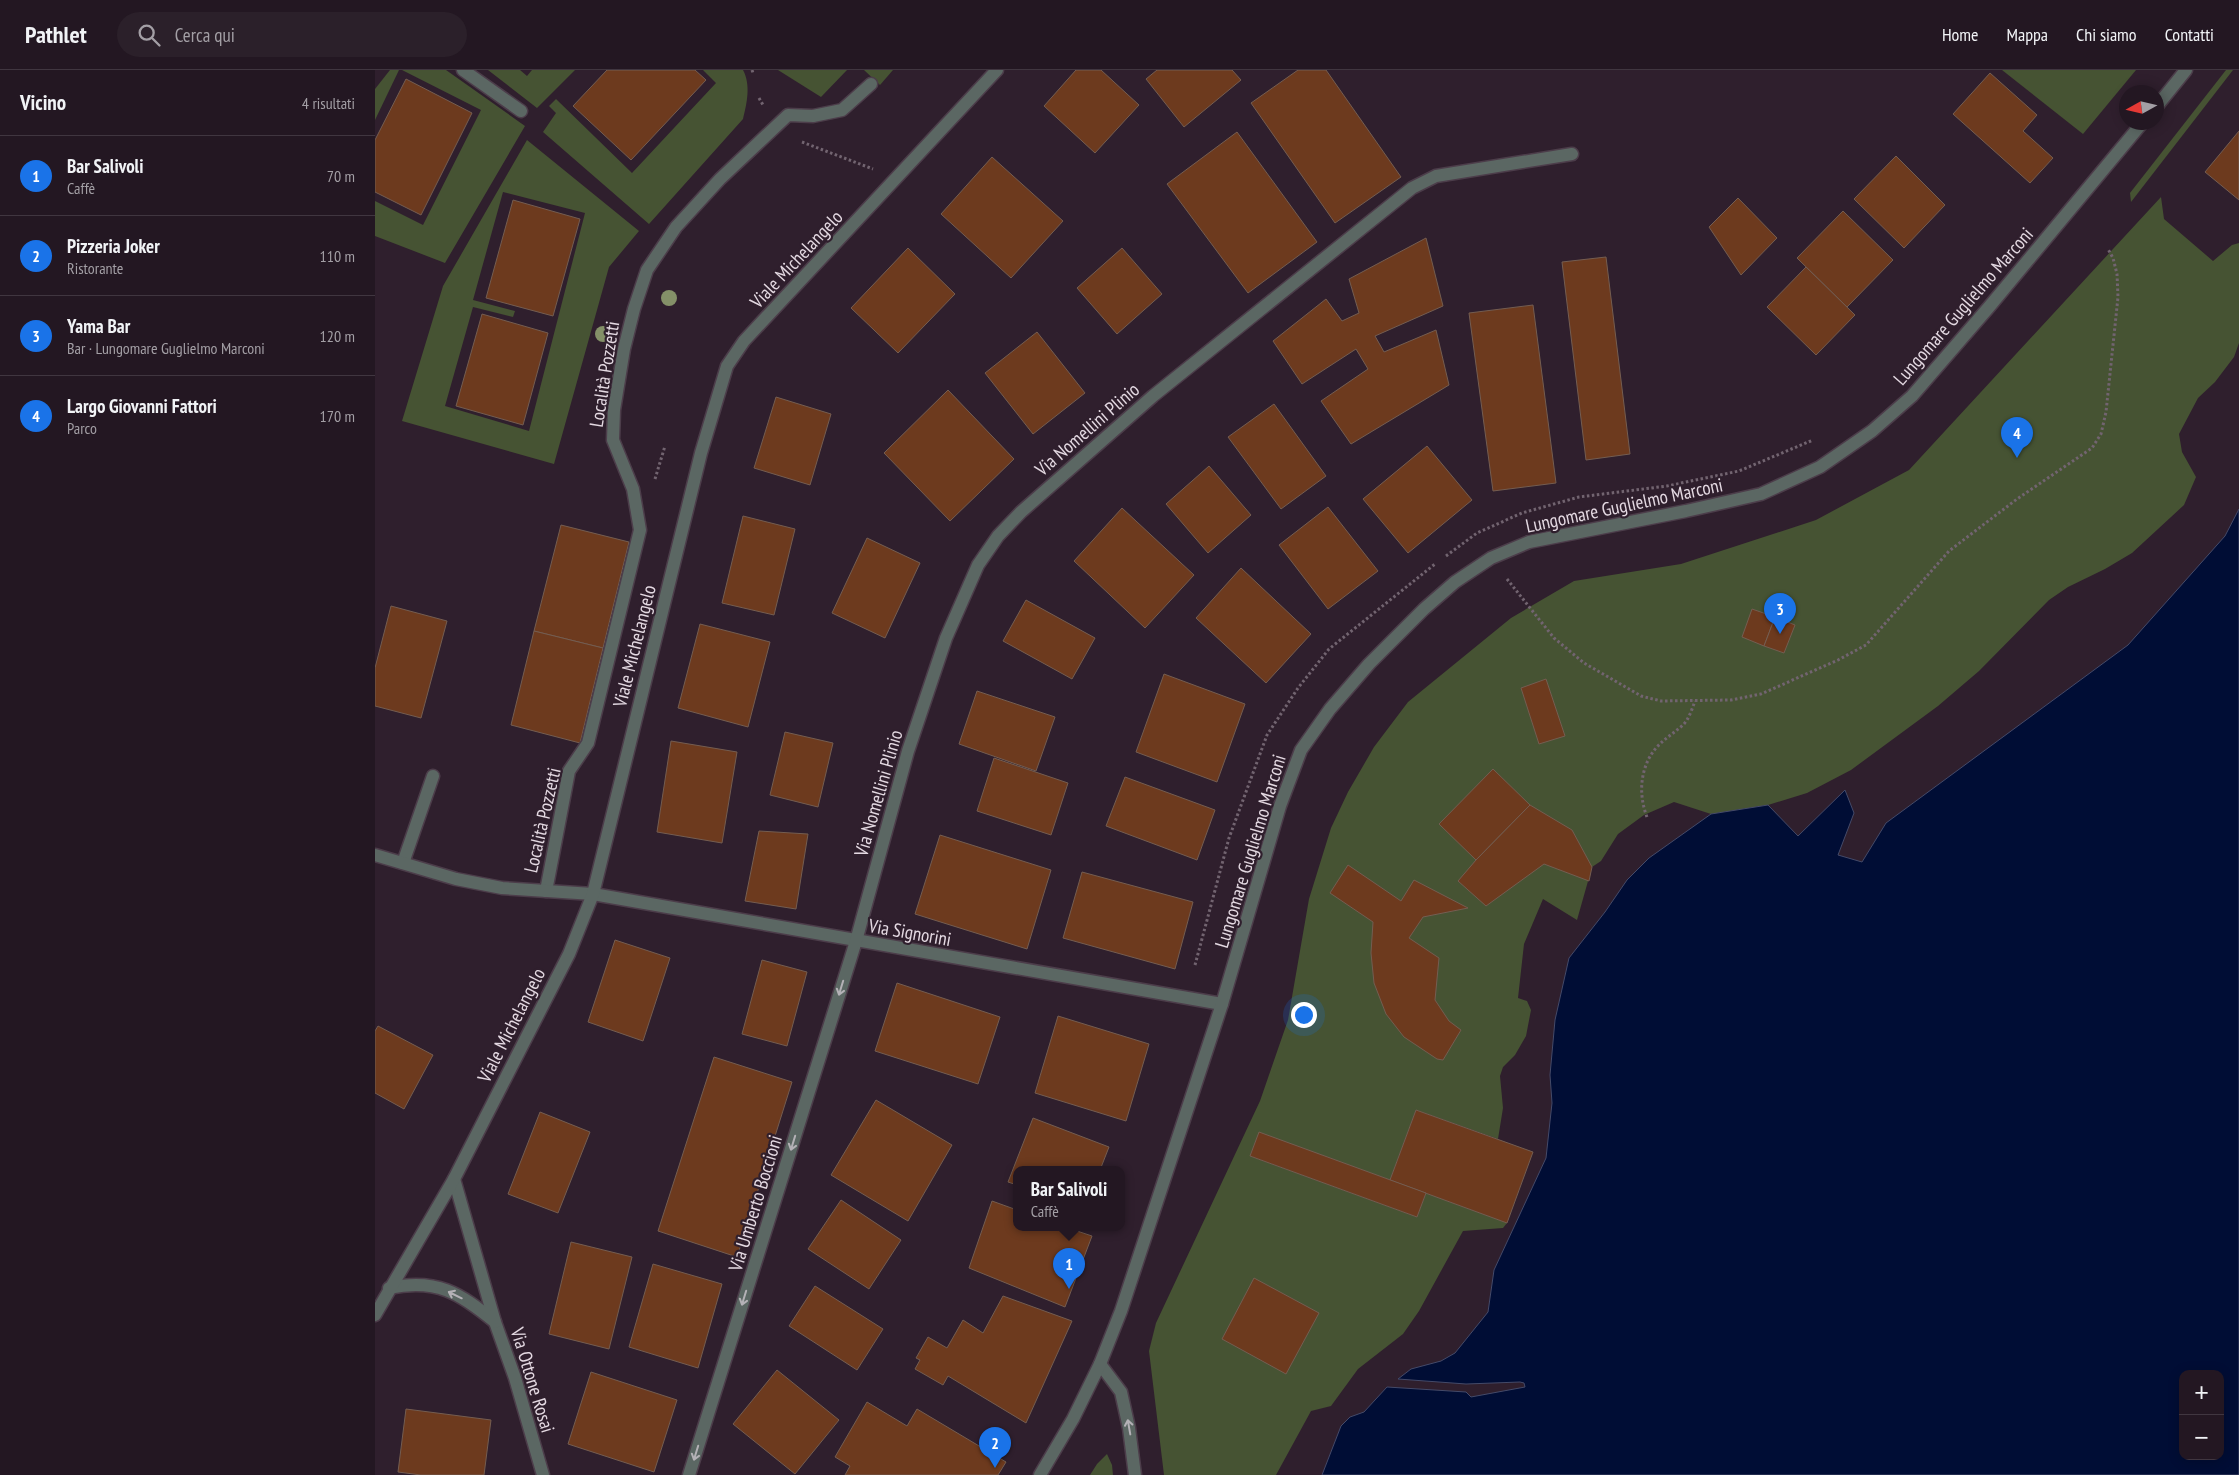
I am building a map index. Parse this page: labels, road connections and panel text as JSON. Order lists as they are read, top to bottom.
{
  "streets": {
    "street": [
      "Viale Michelangelo",
      "Lungomare Guglielmo Marconi",
      "Località Pozzetti",
      "Via Nomellini Plinio",
      "Via Signorini",
      "Via Umberto Boccioni",
      "Via Ottone Rosai"
    ]
  },
  "crossings": [
    ["Viale Michelangelo", "Località Pozzetti"],
    ["Viale Michelangelo", "Via Signorini"],
    ["Viale Michelangelo", "Via Ottone Rosai"],
    ["Lungomare Guglielmo Marconi", "Via Signorini"],
    ["Località Pozzetti", "Via Signorini"],
    ["Via Nomellini Plinio", "Via Signorini"],
    ["Via Nomellini Plinio", "Via Umberto Boccioni"],
    ["Via Signorini", "Via Umberto Boccioni"]
  ],
  "one_way": ["Via Umberto Boccioni", "Via Ottone Rosai"],
  "north": "left",
  "page": {
    "header": "Pathlet",
    "search": "Cerca qui",
    "nav": [
      "Home",
      "Mappa",
      "Chi siamo",
      "Contatti"
    ],
    "heading": ["Vicino", "4 risultati"],
    "list": [
      {
        "mark": "1",
        "name": "Bar Salivoli",
        "note": "Caffè",
        "value": "70 m"
      },
      {
        "mark": "2",
        "name": "Pizzeria Joker",
        "note": "Ristorante",
        "value": "110 m"
      },
      {
        "mark": "3",
        "name": "Yama Bar",
        "note": "Bar · Lungomare Guglielmo Marconi",
        "value": "120 m"
      },
      {
        "mark": "4",
        "name": "Largo Giovanni Fattori",
        "note": "Parco",
        "value": "170 m"
      }
    ],
    "pins": [
      "4",
      "3",
      "1",
      "2"
    ],
    "popup": ["Bar Salivoli", "Caffè"],
    "map_buttons": ["+", "−"]
  }
}
